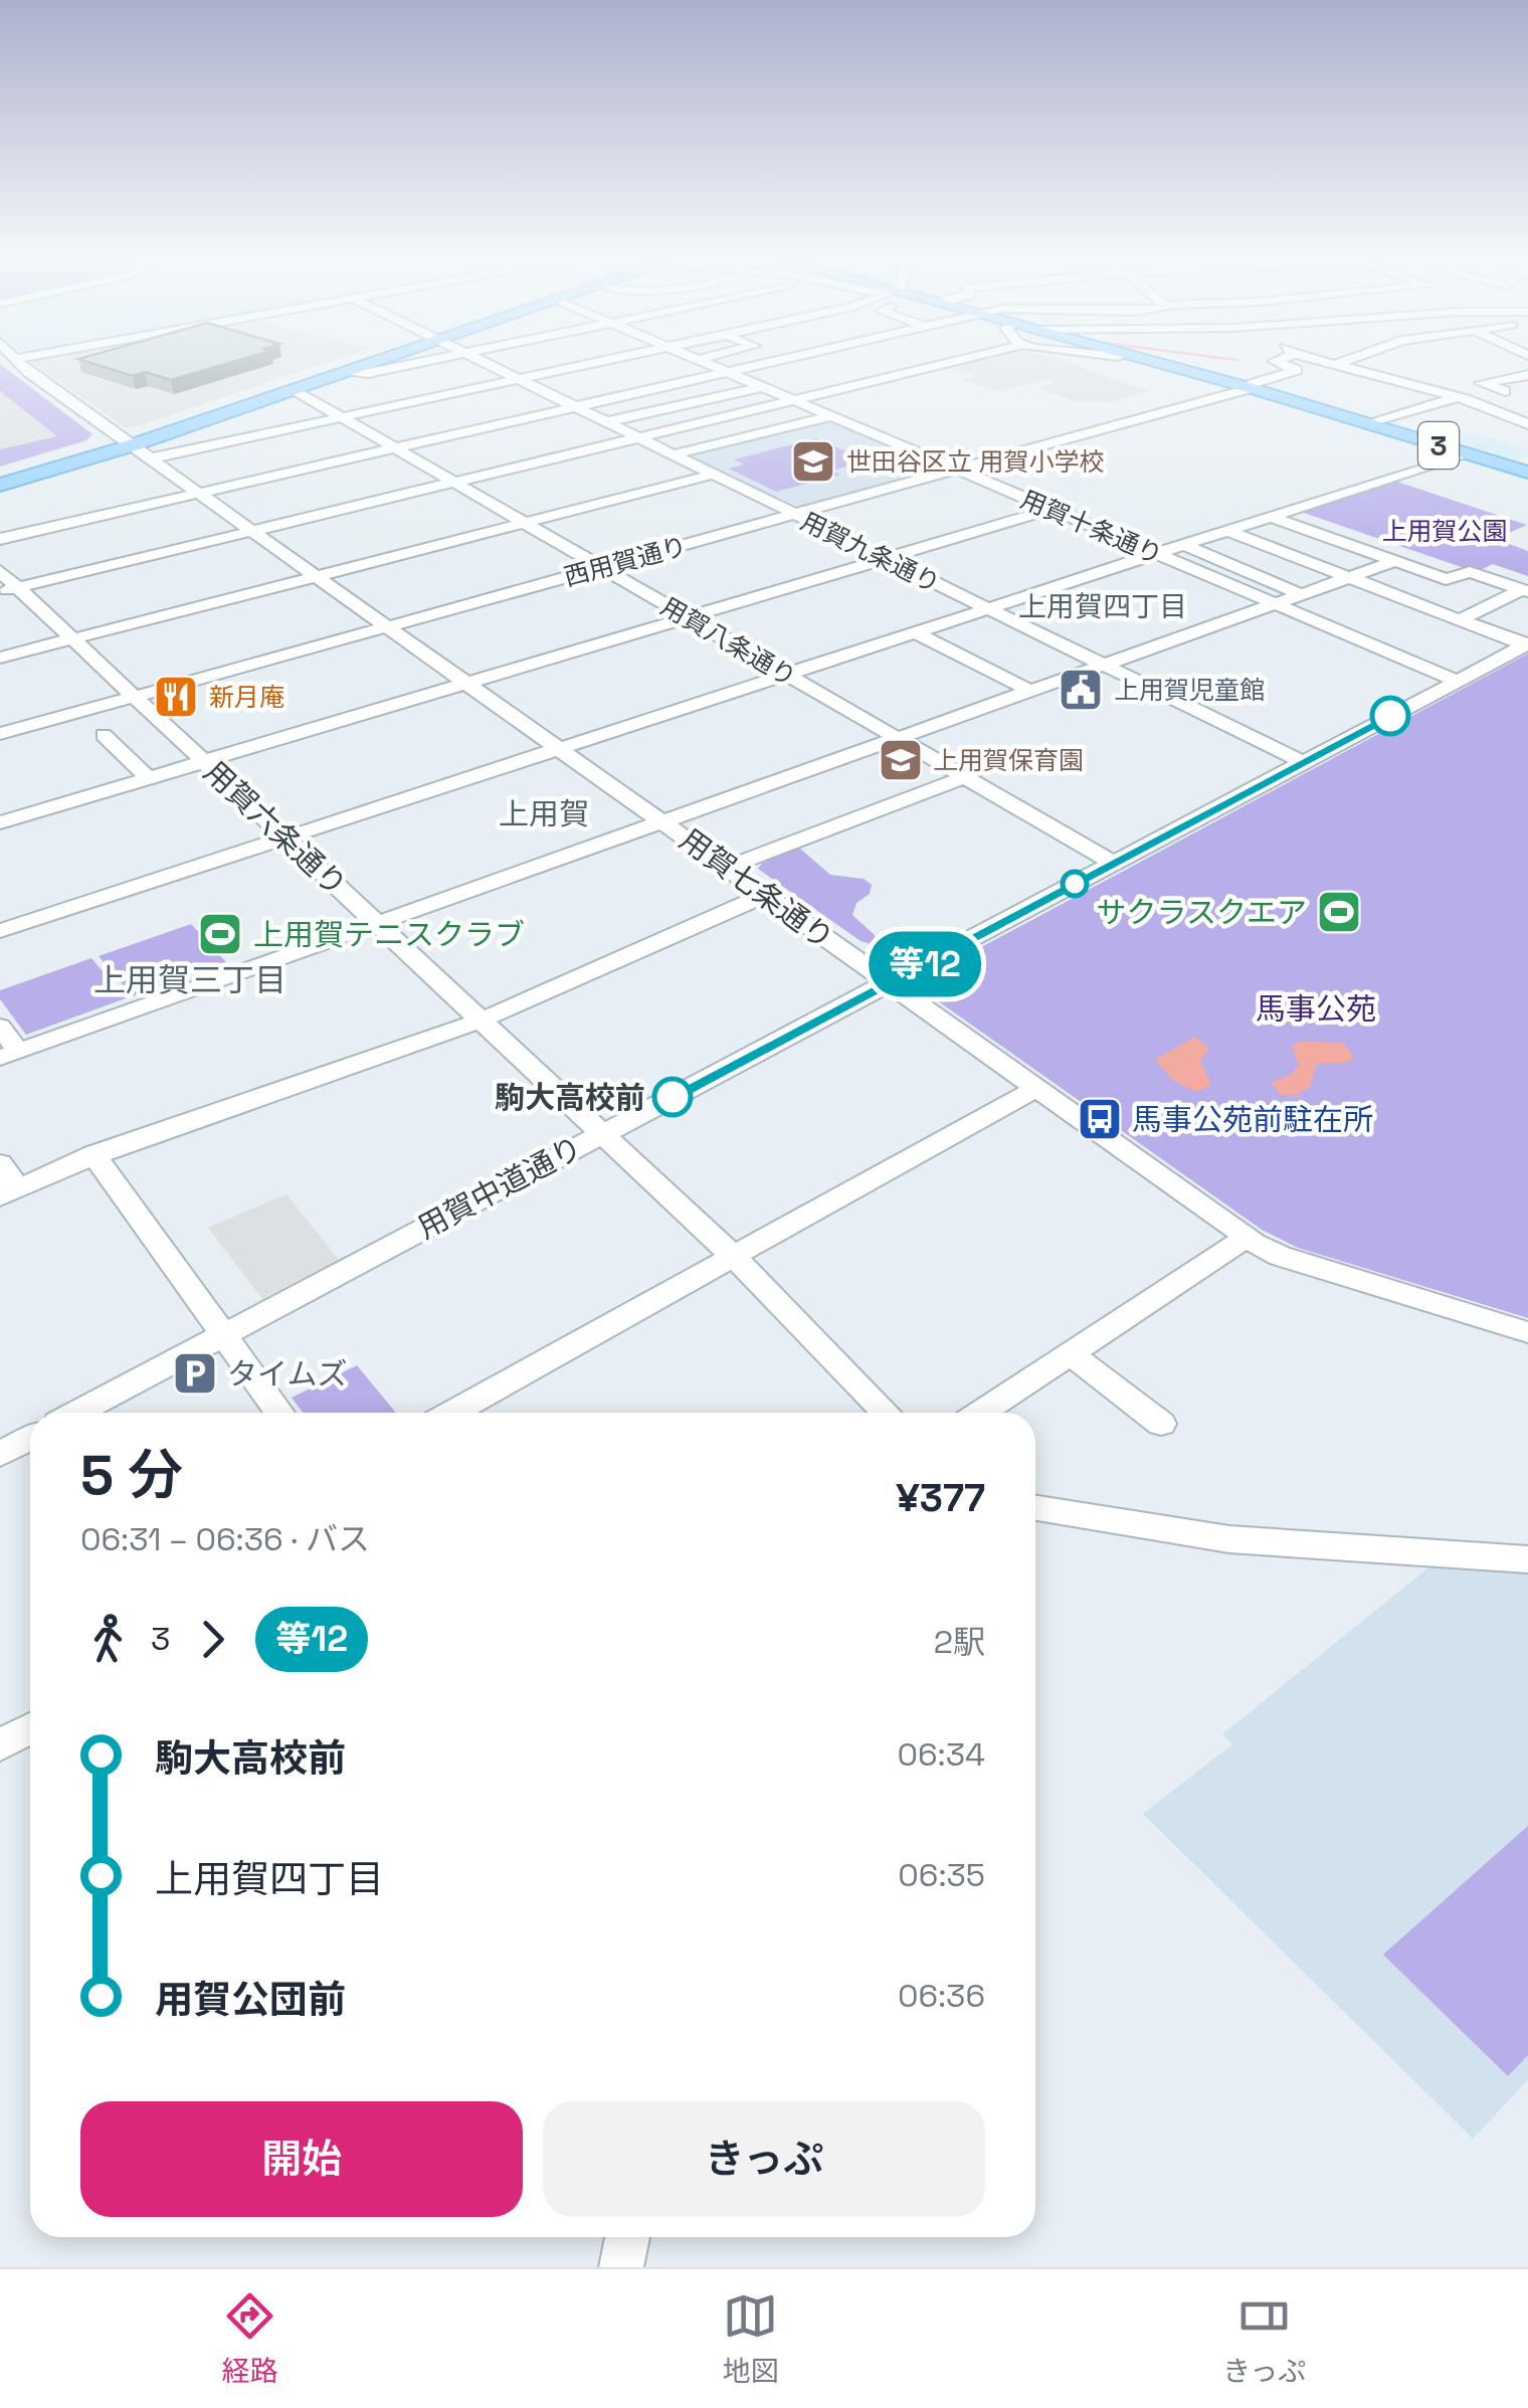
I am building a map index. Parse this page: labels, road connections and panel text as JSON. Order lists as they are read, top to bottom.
{
  "streets": {
    "main road": ["3"],
    "street": [
      "用賀十条通り",
      "用賀九条通り",
      "西用賀通り",
      "用賀八条通り",
      "用賀六条通り",
      "用賀七条通り",
      "用賀中道通り"
    ]
  },
  "crossings": [
    ["3", "西用賀通り"],
    ["用賀十条通り", "西用賀通り"],
    ["用賀十条通り", "用賀中道通り"],
    ["用賀九条通り", "西用賀通り"],
    ["用賀九条通り", "用賀中道通り"],
    ["西用賀通り", "用賀八条通り"],
    ["西用賀通り", "用賀六条通り"],
    ["西用賀通り", "用賀七条通り"],
    ["用賀八条通り", "用賀中道通り"],
    ["用賀六条通り", "用賀中道通り"],
    ["用賀七条通り", "用賀中道通り"]
  ],
  "districts": ["上用賀四丁目", "上用賀", "上用賀三丁目"],
  "parks": ["上用賀公園", "馬事公苑"],
  "places": {
    "school or university": ["世田谷区立 用賀小学校", "上用賀保育園"],
    "public building": ["上用賀児童館"],
    "restaurant": ["新月庵"],
    "sports": ["サクラスクエア", "上用賀テニスクラブ"],
    "other": ["駒大高校前"],
    "bus stop": ["馬事公苑前駐在所"],
    "parking": ["タイムズ"]
  },
  "lines": ["bus line 等12"],
  "page": {
    "on_map": "等12",
    "heading": ["5 分", "06:31 – 06:36 · バス", "¥377"],
    "legs": ["3", "等12", "2駅"],
    "list": [
      {
        "name": "駒大高校前",
        "value": "06:34"
      },
      {
        "name": "上用賀四丁目",
        "value": "06:35"
      },
      {
        "name": "用賀公団前",
        "value": "06:36"
      }
    ],
    "buttons": ["開始", "きっぷ"],
    "tabs": ["経路", "地図", "きっぷ"]
  }
}
